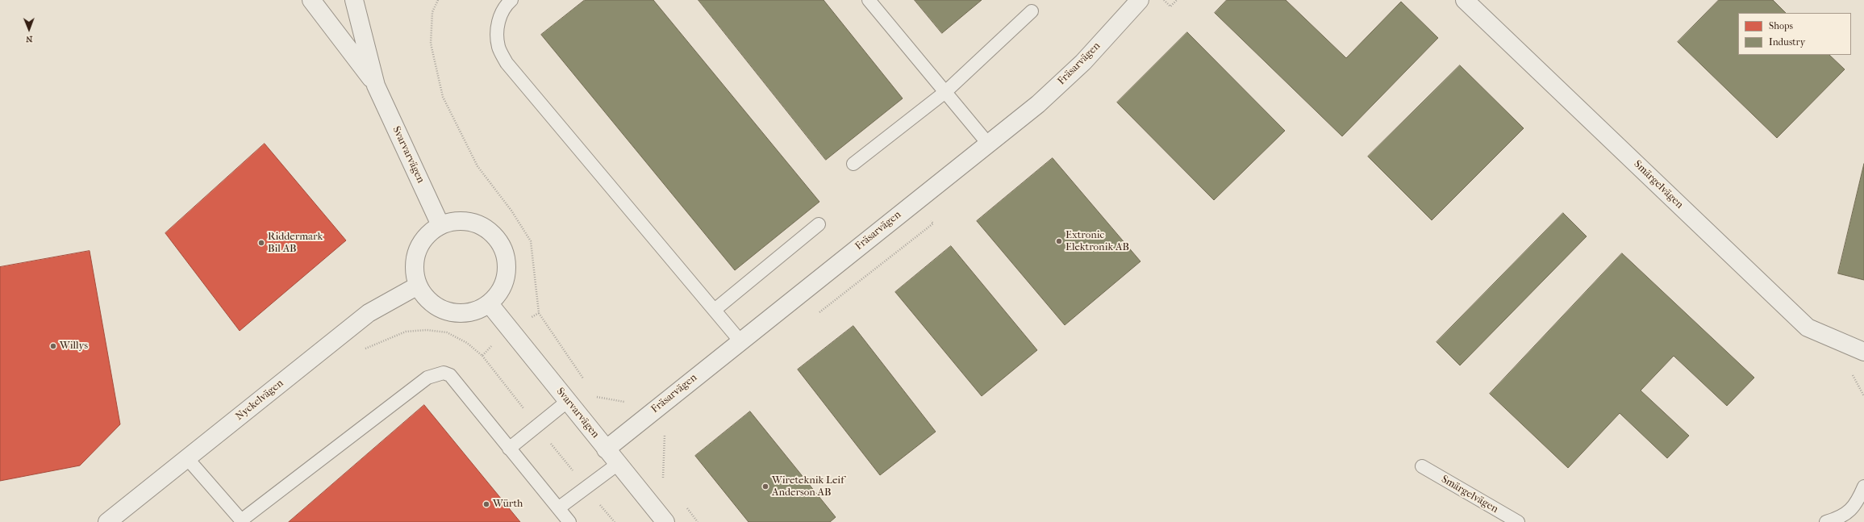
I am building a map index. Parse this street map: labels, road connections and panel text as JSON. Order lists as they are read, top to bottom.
{
  "streets": {
    "street": [
      "Fräsarvägen",
      "Svarvarvägen",
      "Smärgelvägen",
      "Nyckelvägen"
    ]
  },
  "crossings": [
    ["Fräsarvägen", "Svarvarvägen"],
    ["Svarvarvägen", "Nyckelvägen"]
  ],
  "places": [
    "Extronic Elektronik AB",
    "Riddermark Bil AB",
    "Willys",
    "Wireteknik Leif Anderson AB",
    "Würth"
  ],
  "legend": ["Shops", "Industry"],
  "north": "bottom"
}
